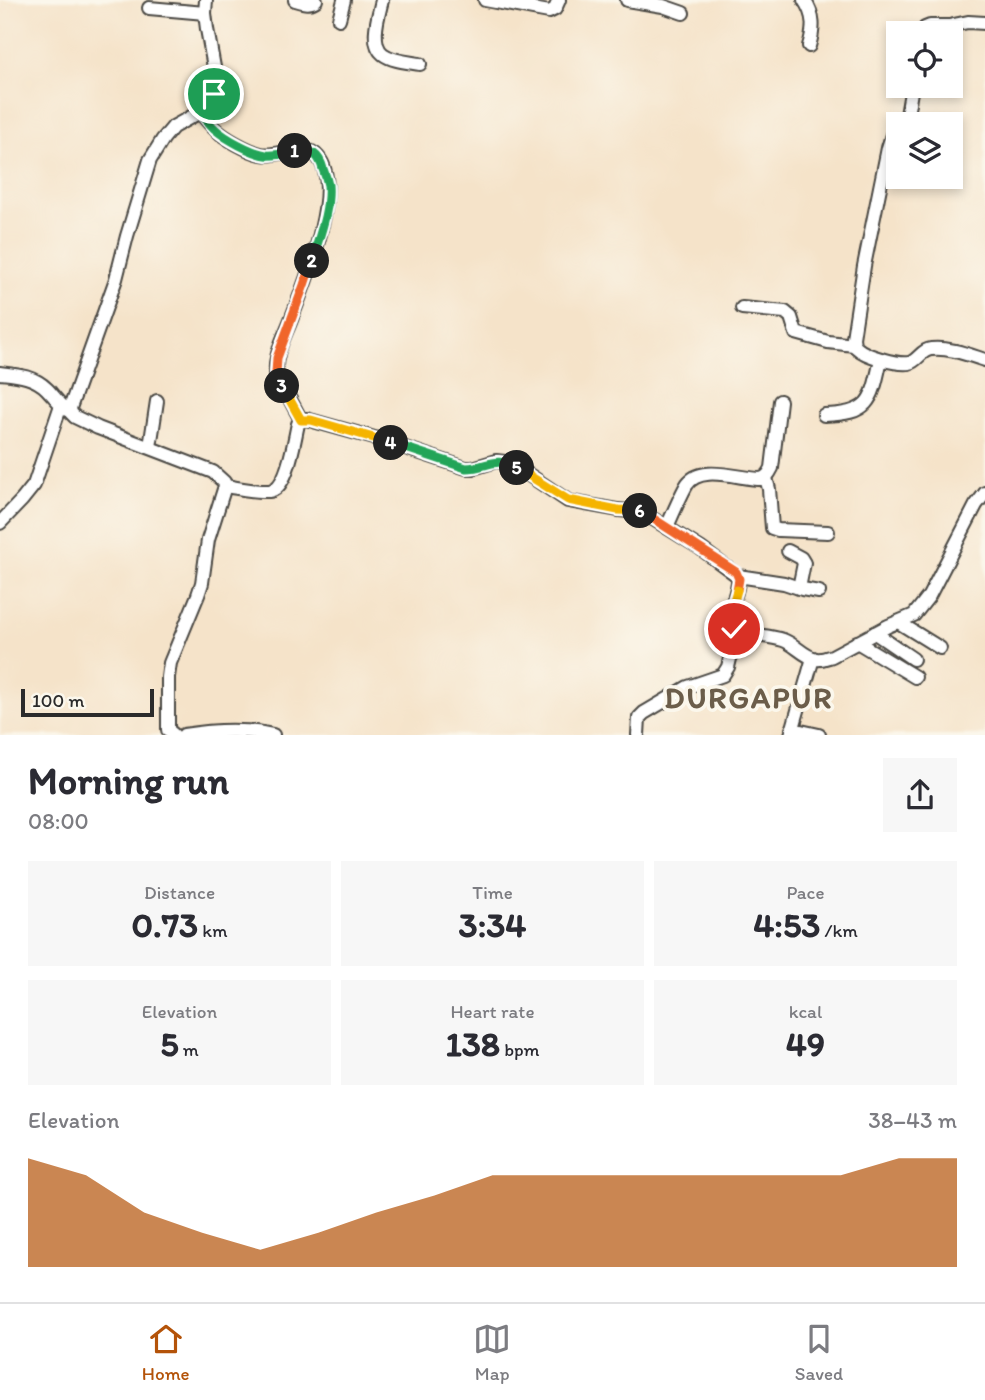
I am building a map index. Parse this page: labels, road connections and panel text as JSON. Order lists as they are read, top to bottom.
{
  "districts": ["DURGAPUR"],
  "scale_bar": "100 m",
  "page": {
    "pins": [
      "1",
      "2",
      "3",
      "4",
      "5",
      "6"
    ],
    "scale": "100 m",
    "heading": ["Morning run", "08:00"],
    "stats": [
      ["Distance", "0.73 km"],
      ["Time", "3:34"],
      ["Pace", "4:53 /km"],
      ["Elevation", "5 m"],
      ["Heart rate", "138 bpm"],
      ["kcal", "49"]
    ],
    "chart": ["Elevation", "38–43 m"],
    "tabs": ["Home", "Map", "Saved"]
  }
}
